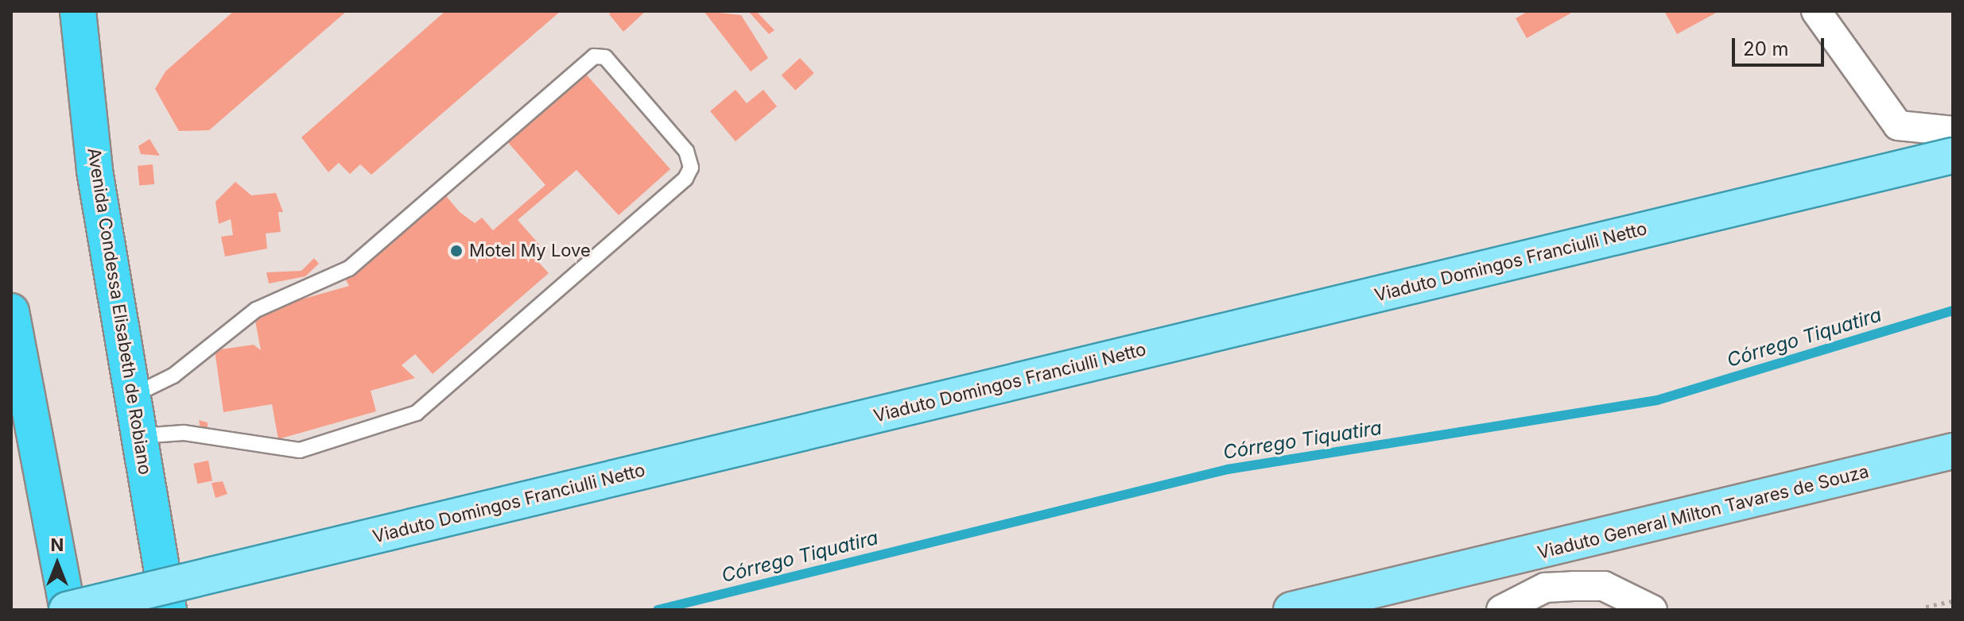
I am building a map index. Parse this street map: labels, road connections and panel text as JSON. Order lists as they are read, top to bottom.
{
  "streets": {
    "highway": ["Avenida Condessa Elisabeth de Robiano"],
    "main road": ["Viaduto Domingos Franciulli Netto", "Viaduto General Milton Tavares de Souza"]
  },
  "water": ["Córrego Tiquatira"],
  "places": ["Motel My Love"],
  "scale_bar": "20 m",
  "north": "top"
}
